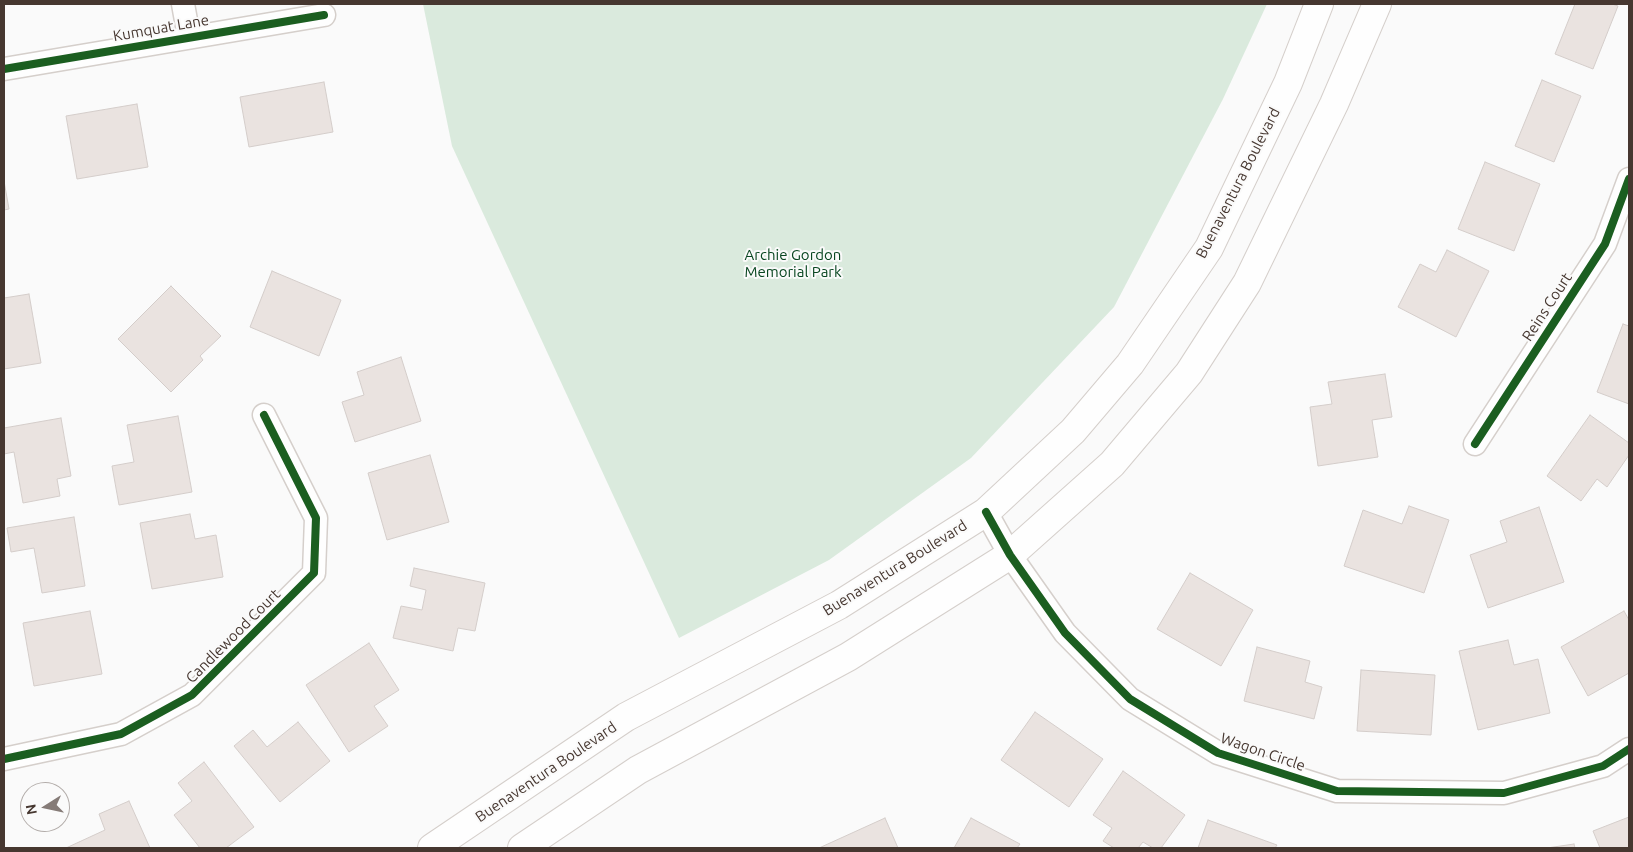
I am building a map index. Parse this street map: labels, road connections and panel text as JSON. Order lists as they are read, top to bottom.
{
  "streets": {
    "main road": ["Buenaventura Boulevard"],
    "street": [
      "Kumquat Lane",
      "Reins Court",
      "Candlewood Court",
      "Wagon Circle"
    ]
  },
  "crossings": [
    ["Buenaventura Boulevard", "Wagon Circle"]
  ],
  "parks": ["Archie Gordon Memorial Park"],
  "north": "left"
}
